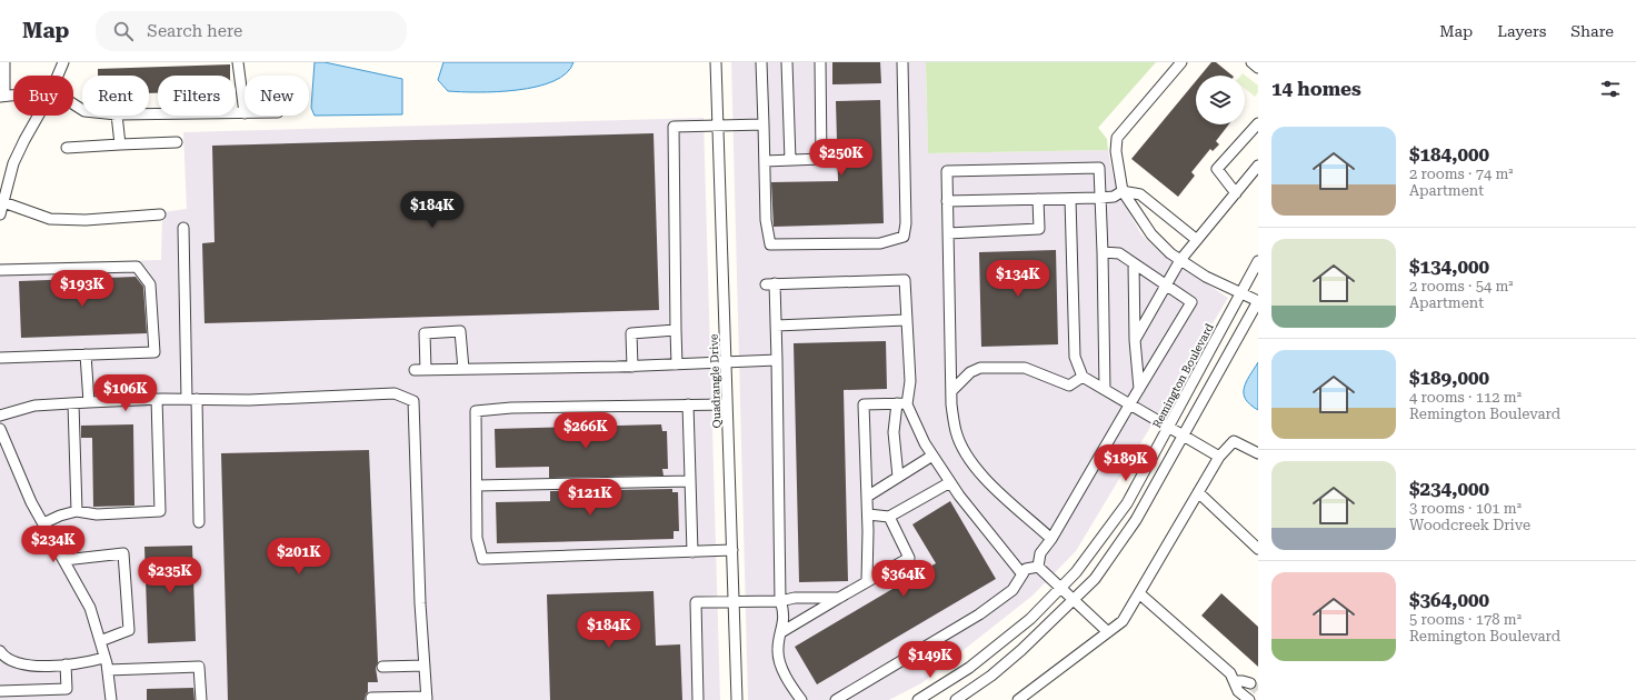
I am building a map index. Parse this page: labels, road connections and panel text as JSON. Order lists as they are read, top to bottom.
{
  "streets": {
    "street": ["Remington Boulevard", "Quadrangle Drive"]
  },
  "page": {
    "header": "Map",
    "search": "Search here",
    "nav": ["Map", "Layers", "Share"],
    "heading": "14 homes",
    "chip": [
      "Buy",
      "Rent",
      "Filters",
      "New"
    ],
    "list": [
      {
        "name": "$184,000",
        "note": "2 rooms · 74 m² · Apartment"
      },
      {
        "name": "$134,000",
        "note": "2 rooms · 54 m² · Apartment"
      },
      {
        "name": "$189,000",
        "note": "4 rooms · 112 m² · Remington Boulevard"
      },
      {
        "name": "$234,000",
        "note": "3 rooms · 101 m² · Woodcreek Drive"
      },
      {
        "name": "$364,000",
        "note": "5 rooms · 178 m² · Remington Boulevard"
      }
    ],
    "price": [
      "$250K",
      "$184K",
      "$134K",
      "$193K",
      "$106K",
      "$266K",
      "$189K",
      "$121K",
      "$234K",
      "$201K",
      "$235K",
      "$364K",
      "$184K",
      "$149K"
    ]
  }
}
